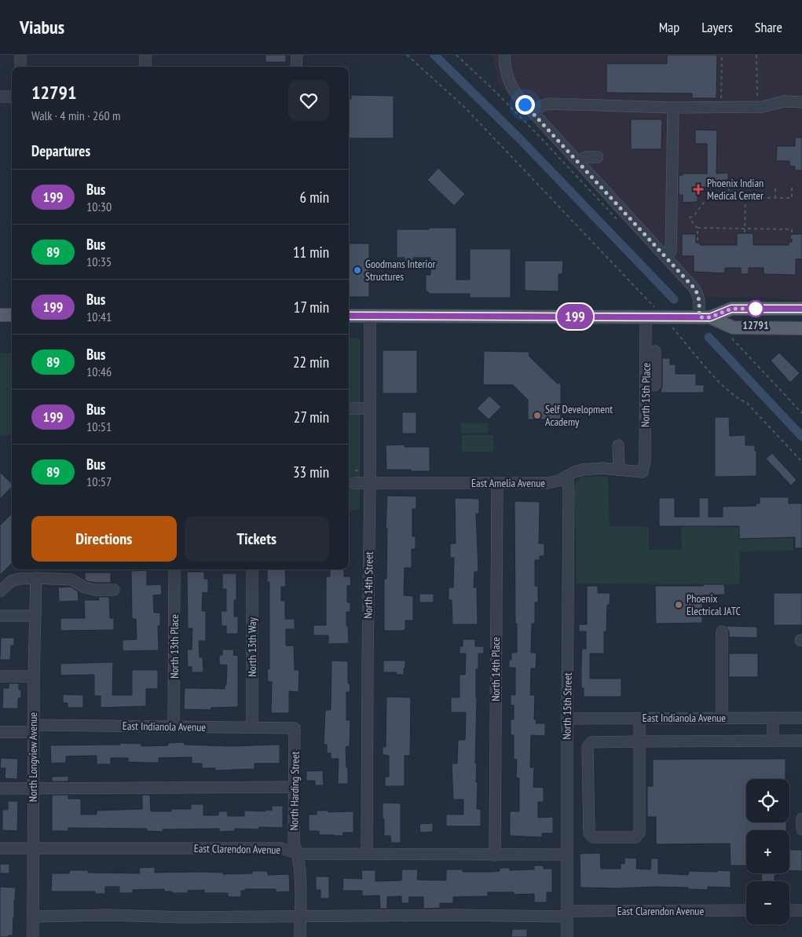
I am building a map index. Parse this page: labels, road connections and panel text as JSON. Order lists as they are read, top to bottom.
{
  "streets": {
    "street": [
      "North 15th Place",
      "East Amelia Avenue",
      "North 14th Street",
      "North 13th Place",
      "North 13th Way",
      "North 14th Place",
      "North 15th Street",
      "East Indianola Avenue",
      "North Longview Avenue",
      "North Harding Street",
      "East Clarendon Avenue"
    ]
  },
  "crossings": [
    ["North 15th Place", "East Amelia Avenue"],
    ["East Amelia Avenue", "North 14th Street"],
    ["East Amelia Avenue", "North 14th Place"],
    ["East Amelia Avenue", "North 15th Street"],
    ["North 14th Street", "East Clarendon Avenue"],
    ["North 13th Place", "East Indianola Avenue"],
    ["North 13th Way", "East Indianola Avenue"],
    ["North 14th Place", "East Clarendon Avenue"],
    ["North 15th Street", "East Indianola Avenue"],
    ["North 15th Street", "East Clarendon Avenue"],
    ["East Indianola Avenue", "North Longview Avenue"],
    ["East Indianola Avenue", "North Harding Street"],
    ["North Longview Avenue", "East Clarendon Avenue"],
    ["North Harding Street", "East Clarendon Avenue"]
  ],
  "places": {
    "health": ["Phoenix Indian Medical Center"],
    "other": [
      "Goodmans Interior Structures",
      "12791",
      "Self Development Academy",
      "Phoenix Electrical JATC"
    ]
  },
  "lines": ["bus line 199"],
  "page": {
    "header": "Viabus",
    "nav": ["Map", "Layers", "Share"],
    "on_map": "199",
    "heading": [
      ["12791", "Walk · 4 min · 260 m"],
      "Departures"
    ],
    "list": [
      {
        "mark": "199",
        "name": "Bus",
        "note": "10:30",
        "value": "6 min"
      },
      {
        "mark": "89",
        "name": "Bus",
        "note": "10:35",
        "value": "11 min"
      },
      {
        "mark": "199",
        "name": "Bus",
        "note": "10:41",
        "value": "17 min"
      },
      {
        "mark": "89",
        "name": "Bus",
        "note": "10:46",
        "value": "22 min"
      },
      {
        "mark": "199",
        "name": "Bus",
        "note": "10:51",
        "value": "27 min"
      },
      {
        "mark": "89",
        "name": "Bus",
        "note": "10:57",
        "value": "33 min"
      }
    ],
    "buttons": ["Directions", "Tickets"],
    "map_buttons": ["+", "−"]
  }
}
